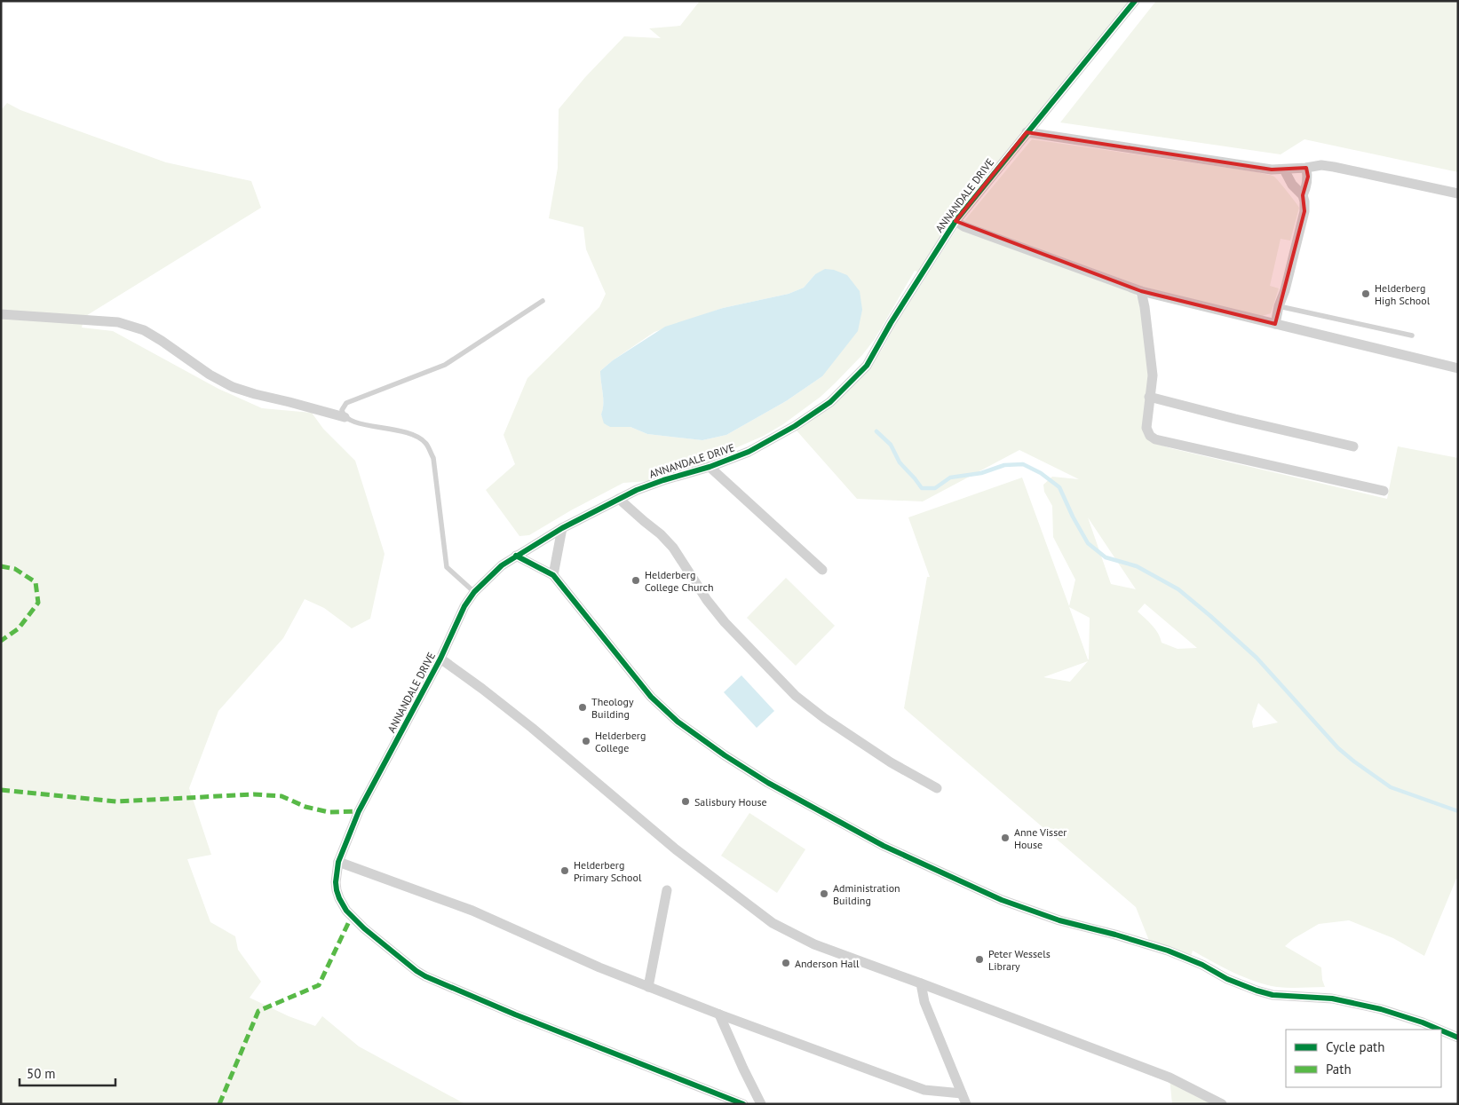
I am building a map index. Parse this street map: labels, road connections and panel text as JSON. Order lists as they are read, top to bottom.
{
  "streets": {
    "street": ["ANNANDALE DRIVE"]
  },
  "places": [
    "Helderberg High School",
    "Helderberg College Church",
    "Theology Building",
    "Helderberg College",
    "Salisbury House",
    "Anne Visser House",
    "Helderberg Primary School",
    "Administration Building",
    "Peter Wessels Library",
    "Anderson Hall"
  ],
  "legend": ["Cycle path", "Path"],
  "scale_bar": "50 m"
}
